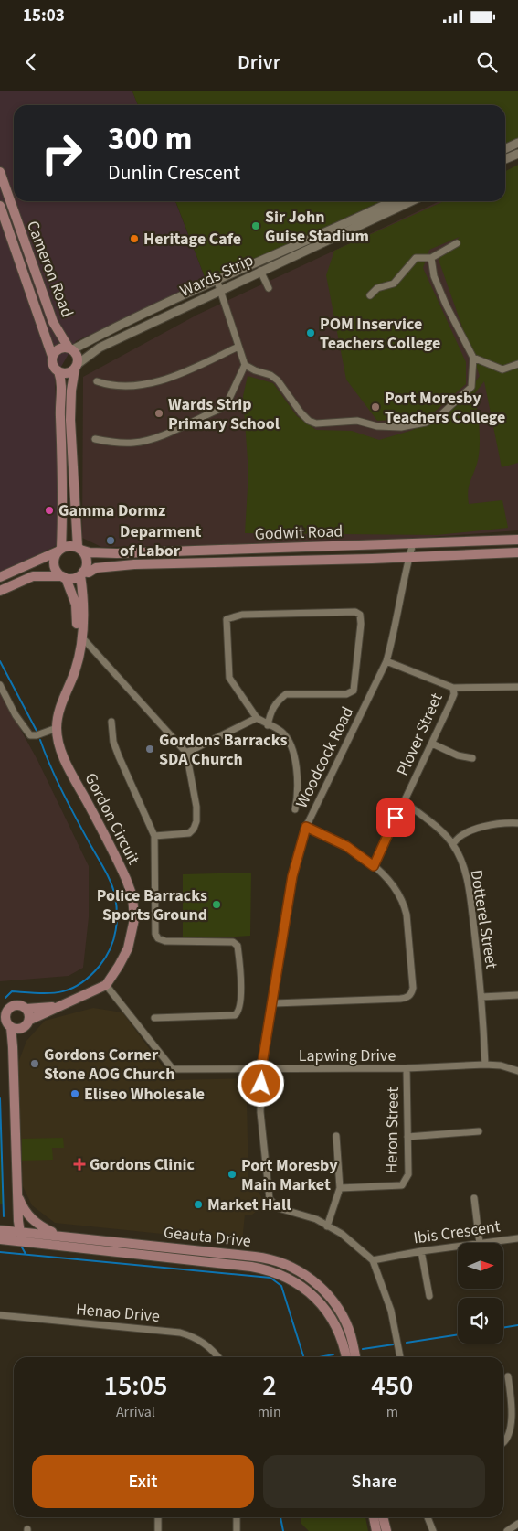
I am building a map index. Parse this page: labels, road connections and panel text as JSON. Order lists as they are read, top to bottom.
{
  "streets": {
    "main road": [
      "Cameron Road",
      "Godwit Road",
      "Gordon Circuit",
      "Geauta Drive"
    ],
    "street": [
      "Wards Strip",
      "Plover Street",
      "Woodcock Road",
      "Dotterel Street",
      "Lapwing Drive",
      "Heron Street",
      "Ibis Crescent",
      "Henao Drive"
    ]
  },
  "crossings": [
    ["Cameron Road", "Wards Strip"],
    ["Godwit Road", "Woodcock Road"],
    ["Godwit Road", "Gordon Circuit"],
    ["Plover Street", "Dotterel Street"],
    ["Woodcock Road", "Lapwing Drive"],
    ["Woodcock Road", "Ibis Crescent"],
    ["Gordon Circuit", "Lapwing Drive"],
    ["Dotterel Street", "Lapwing Drive"],
    ["Lapwing Drive", "Heron Street"]
  ],
  "places": {
    "other": [
      "Sir John Guise Stadium",
      "Heritage Cafe",
      "POM Inservice Teachers College",
      "Port Moresby Teachers College",
      "Wards Strip Primary School",
      "Gamma Dormz",
      "Deparment of Labor",
      "Gordons Barracks SDA Church",
      "Police Barracks Sports Ground",
      "Gordons Corner Stone AOG Church",
      "Eliseo Wholesale",
      "Port Moresby Main Market",
      "Market Hall"
    ],
    "health": ["Gordons Clinic"]
  },
  "north": "right",
  "page": {
    "status": "15:03",
    "header": "Drivr",
    "turn": ["300 m", "Dunlin Crescent"],
    "eta": [
      "15:05",
      "Arrival",
      "2",
      "min",
      "450",
      "m"
    ],
    "buttons": ["Exit", "Share"]
  }
}
